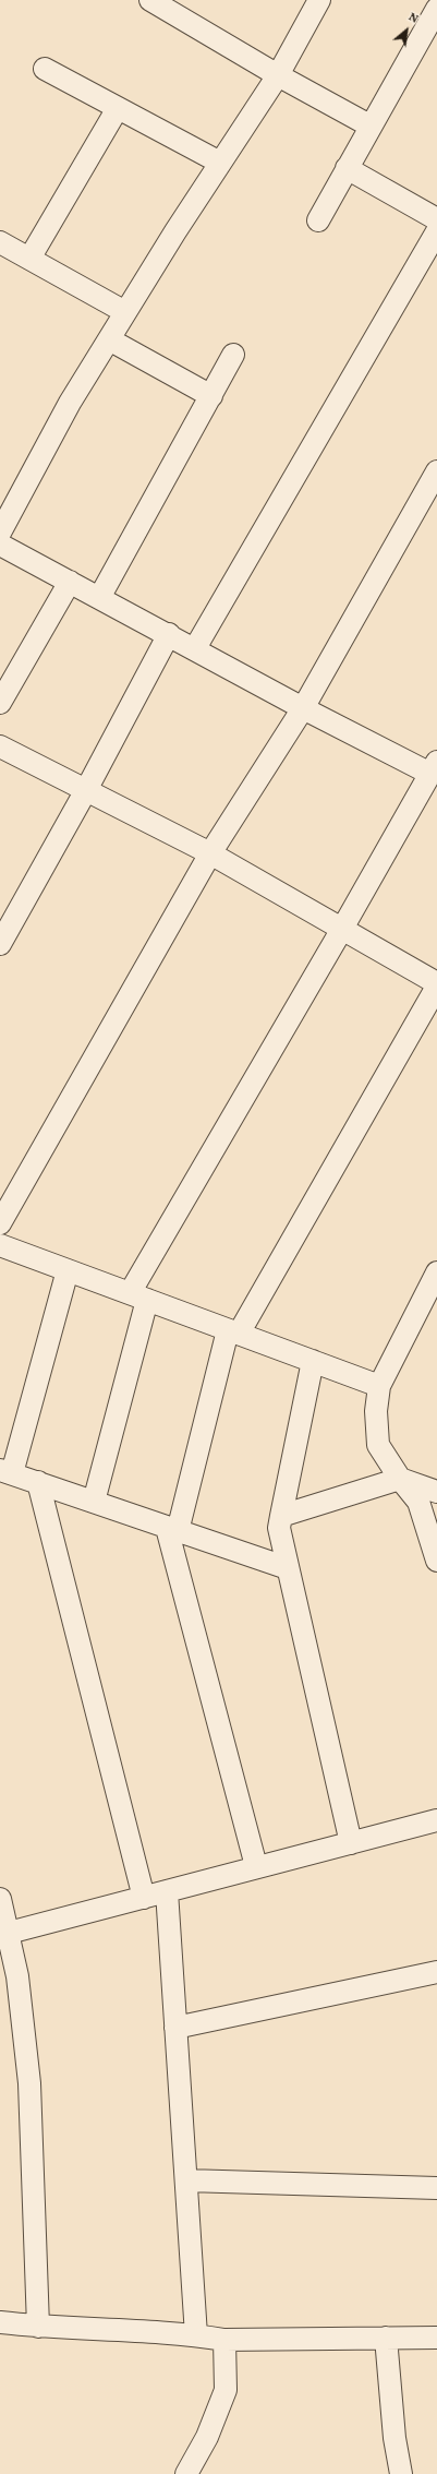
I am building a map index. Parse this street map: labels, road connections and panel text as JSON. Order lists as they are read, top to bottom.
{
  "north": "top right"
}
